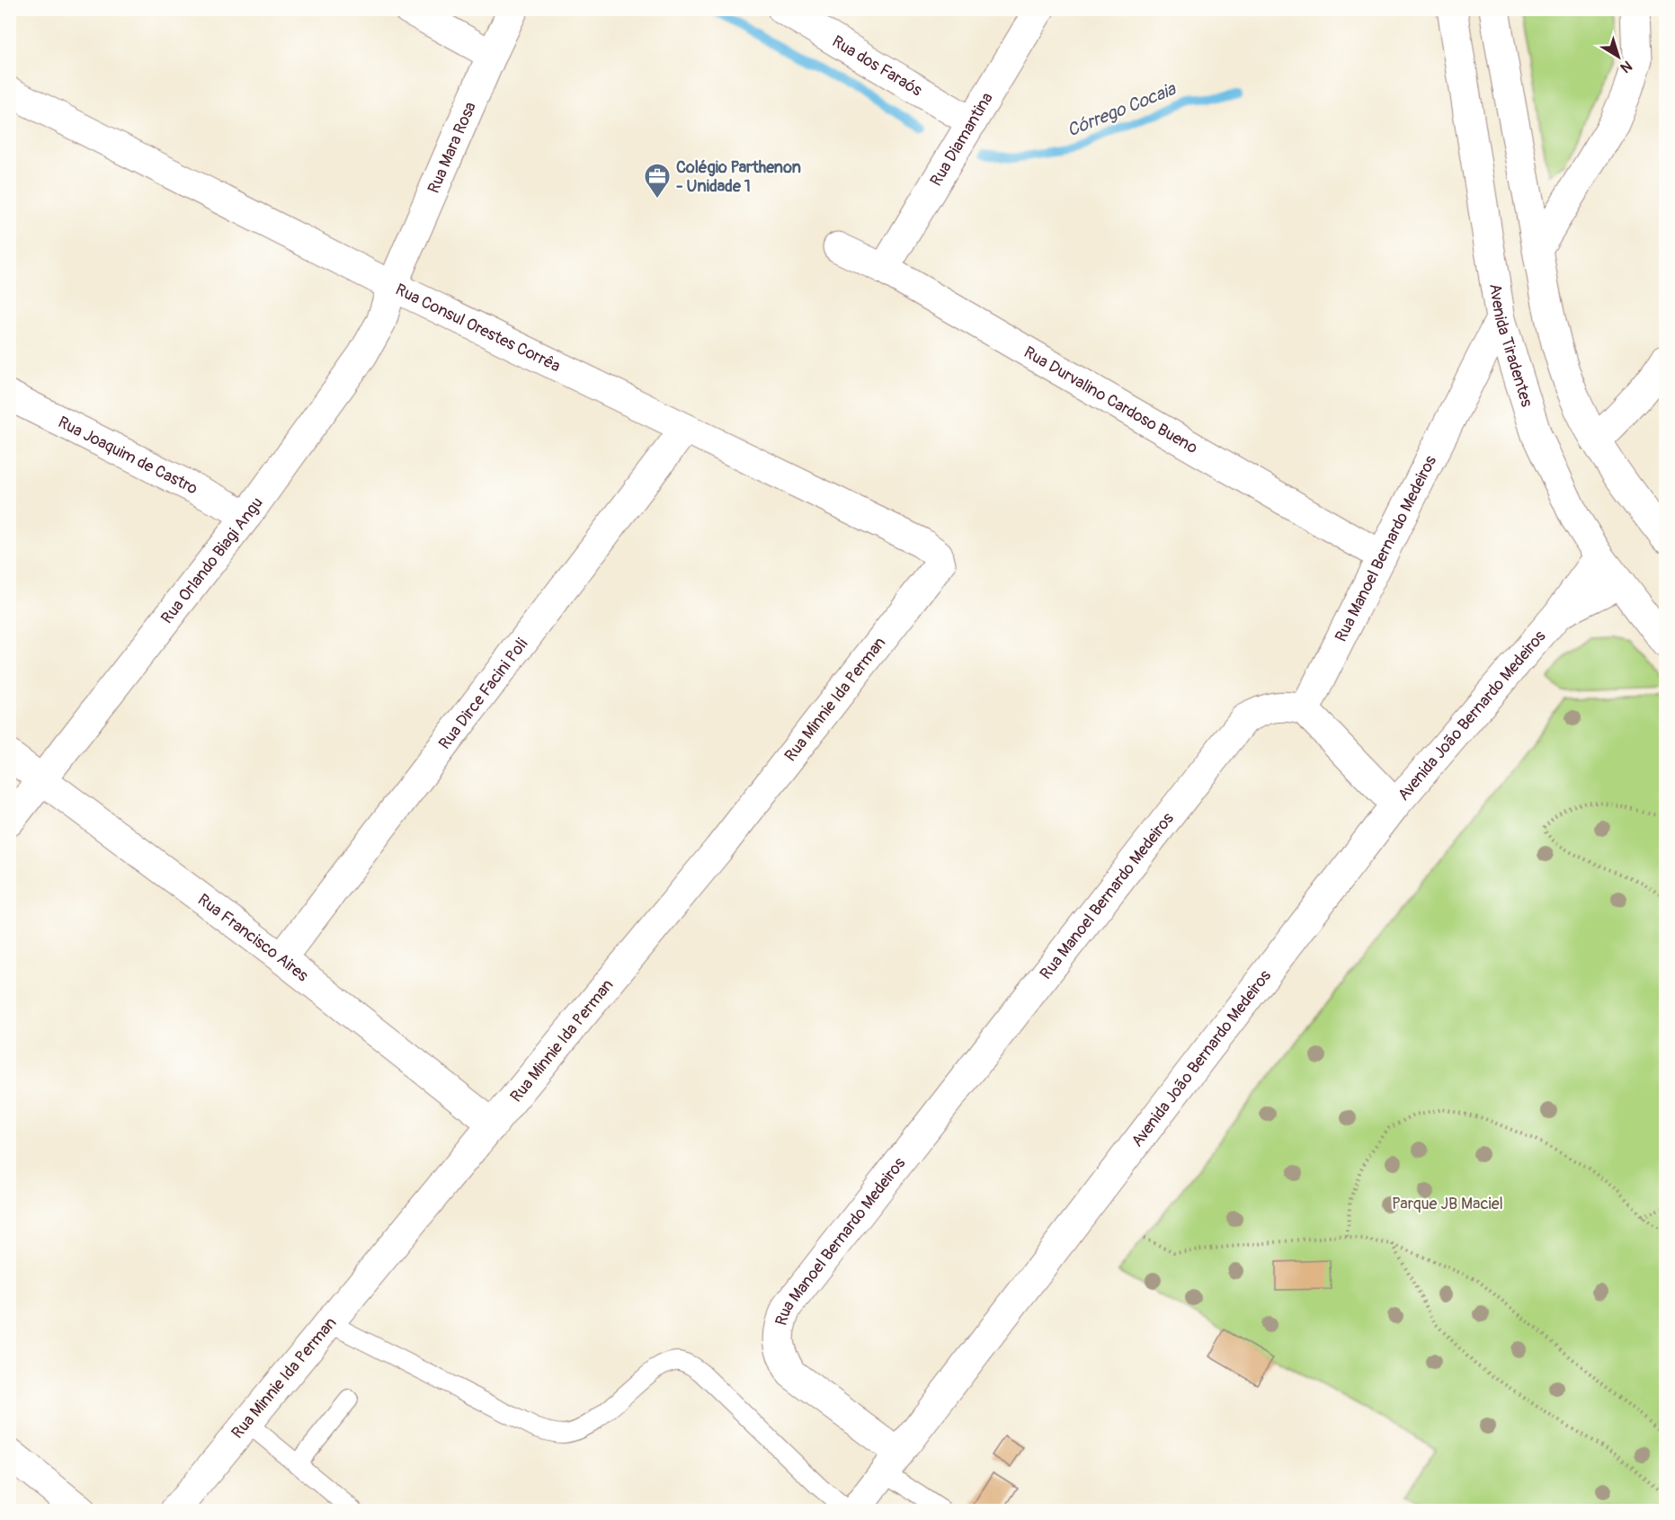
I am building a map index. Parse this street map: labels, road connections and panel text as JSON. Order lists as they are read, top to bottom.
{
  "streets": {
    "street": [
      "Rua dos Faraós",
      "Rua Diamantina",
      "Rua Mara Rosa",
      "Rua Consul Orestes Corrêa",
      "Avenida Tiradentes",
      "Rua Durvalino Cardoso Bueno",
      "Rua Joaquim de Castro",
      "Rua Manoel Bernardo Medeiros",
      "Rua Orlando Biagi Angu",
      "Rua Dirce Facini Poli",
      "Rua Minnie Ida Perman",
      "Avenida João Bernardo Medeiros",
      "Rua Francisco Aires"
    ]
  },
  "crossings": [
    ["Rua dos Faraós", "Rua Diamantina"],
    ["Rua Diamantina", "Rua Durvalino Cardoso Bueno"],
    ["Rua Mara Rosa", "Rua Consul Orestes Corrêa"],
    ["Rua Mara Rosa", "Rua Orlando Biagi Angu"],
    ["Rua Consul Orestes Corrêa", "Rua Orlando Biagi Angu"],
    ["Rua Consul Orestes Corrêa", "Rua Dirce Facini Poli"],
    ["Rua Consul Orestes Corrêa", "Rua Minnie Ida Perman"],
    ["Avenida Tiradentes", "Rua Manoel Bernardo Medeiros"],
    ["Avenida Tiradentes", "Avenida João Bernardo Medeiros"],
    ["Rua Durvalino Cardoso Bueno", "Rua Manoel Bernardo Medeiros"],
    ["Rua Joaquim de Castro", "Rua Orlando Biagi Angu"],
    ["Rua Manoel Bernardo Medeiros", "Avenida João Bernardo Medeiros"],
    ["Rua Orlando Biagi Angu", "Rua Francisco Aires"],
    ["Rua Dirce Facini Poli", "Rua Francisco Aires"],
    ["Rua Minnie Ida Perman", "Rua Francisco Aires"]
  ],
  "water": ["Córrego Cocaia"],
  "parks": ["Parque JB Maciel"],
  "places": {
    "office": ["Colégio Parthenon - Unidade 1"]
  },
  "north": "bottom right"
}
